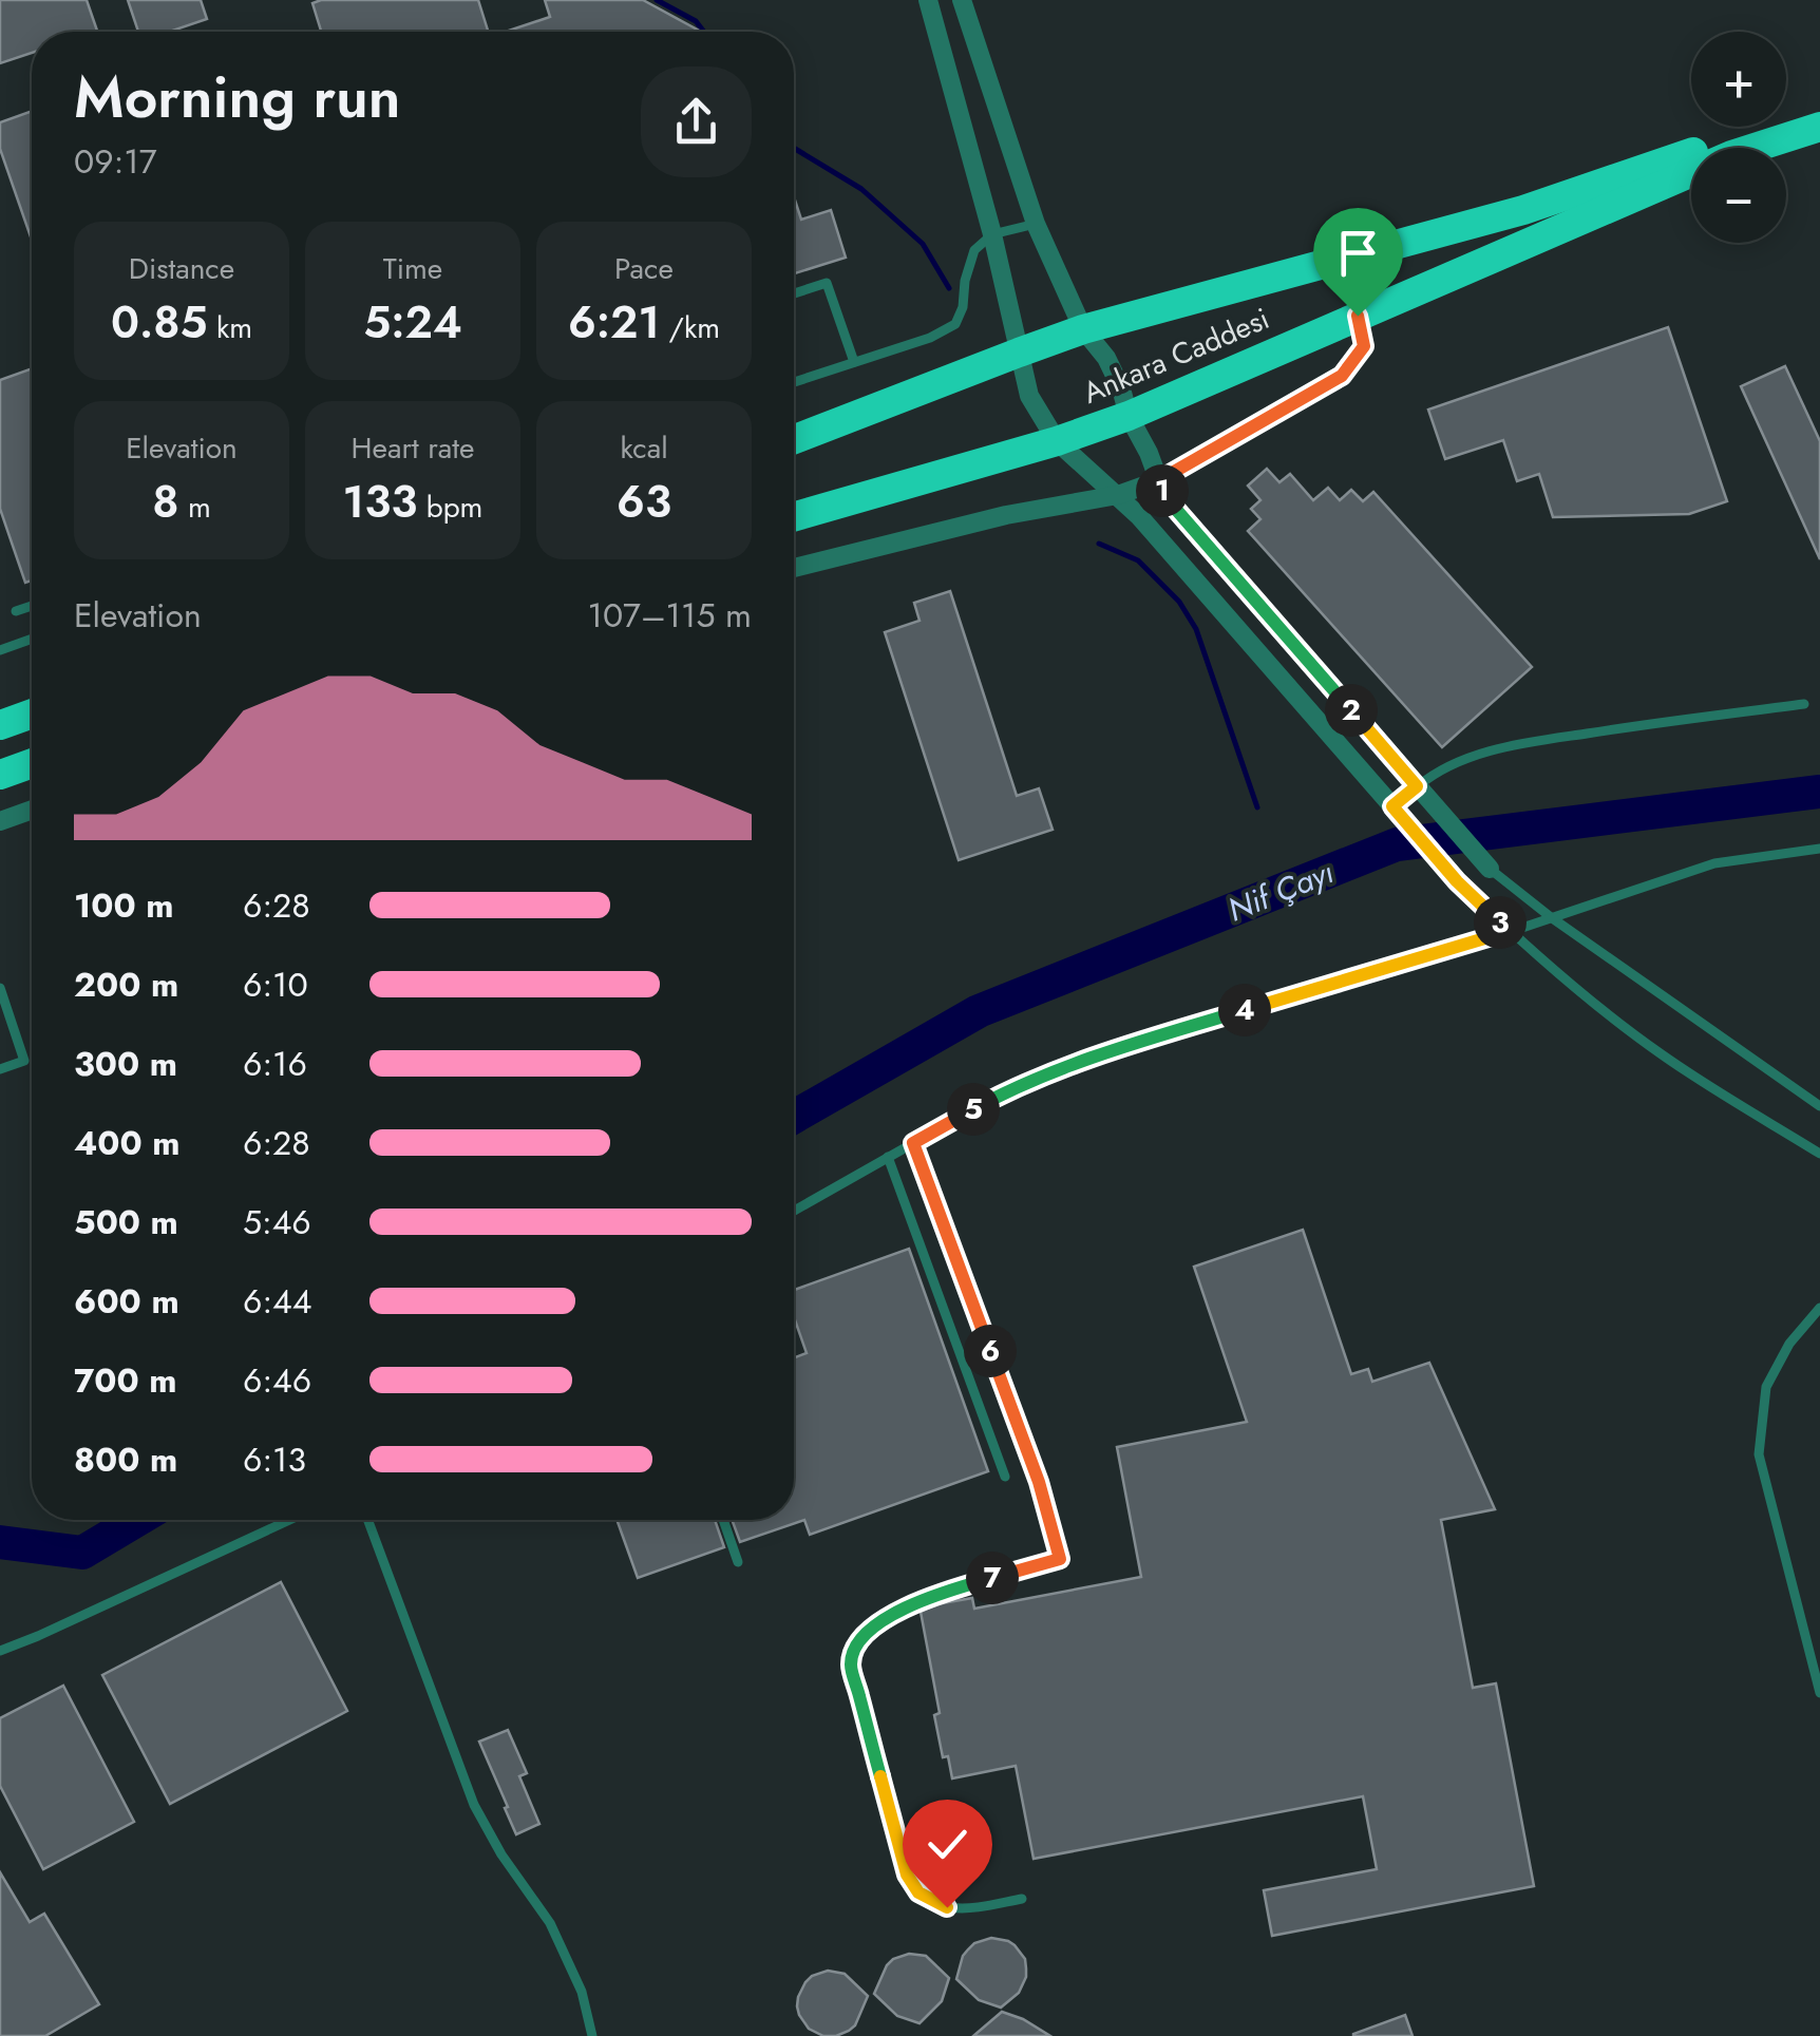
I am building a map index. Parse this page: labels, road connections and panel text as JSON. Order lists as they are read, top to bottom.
{
  "streets": {
    "highway": ["Ankara Caddesi"]
  },
  "water": ["Nif Çayı"],
  "page": {
    "map_buttons": ["+", "−"],
    "heading": ["Morning run", "09:17"],
    "stats": [
      ["Distance", "0.85 km"],
      ["Time", "5:24"],
      ["Pace", "6:21 /km"],
      ["Elevation", "8 m"],
      ["Heart rate", "133 bpm"],
      ["kcal", "63"]
    ],
    "pins": [
      "1",
      "2",
      "3",
      "4",
      "5",
      "6",
      "7"
    ],
    "chart": ["Elevation", "107–115 m"],
    "list": [
      {
        "name": "100 m",
        "note": "6:28"
      },
      {
        "name": "200 m",
        "note": "6:10"
      },
      {
        "name": "300 m",
        "note": "6:16"
      },
      {
        "name": "400 m",
        "note": "6:28"
      },
      {
        "name": "500 m",
        "note": "5:46"
      },
      {
        "name": "600 m",
        "note": "6:44"
      },
      {
        "name": "700 m",
        "note": "6:46"
      },
      {
        "name": "800 m",
        "note": "6:13"
      }
    ]
  }
}
